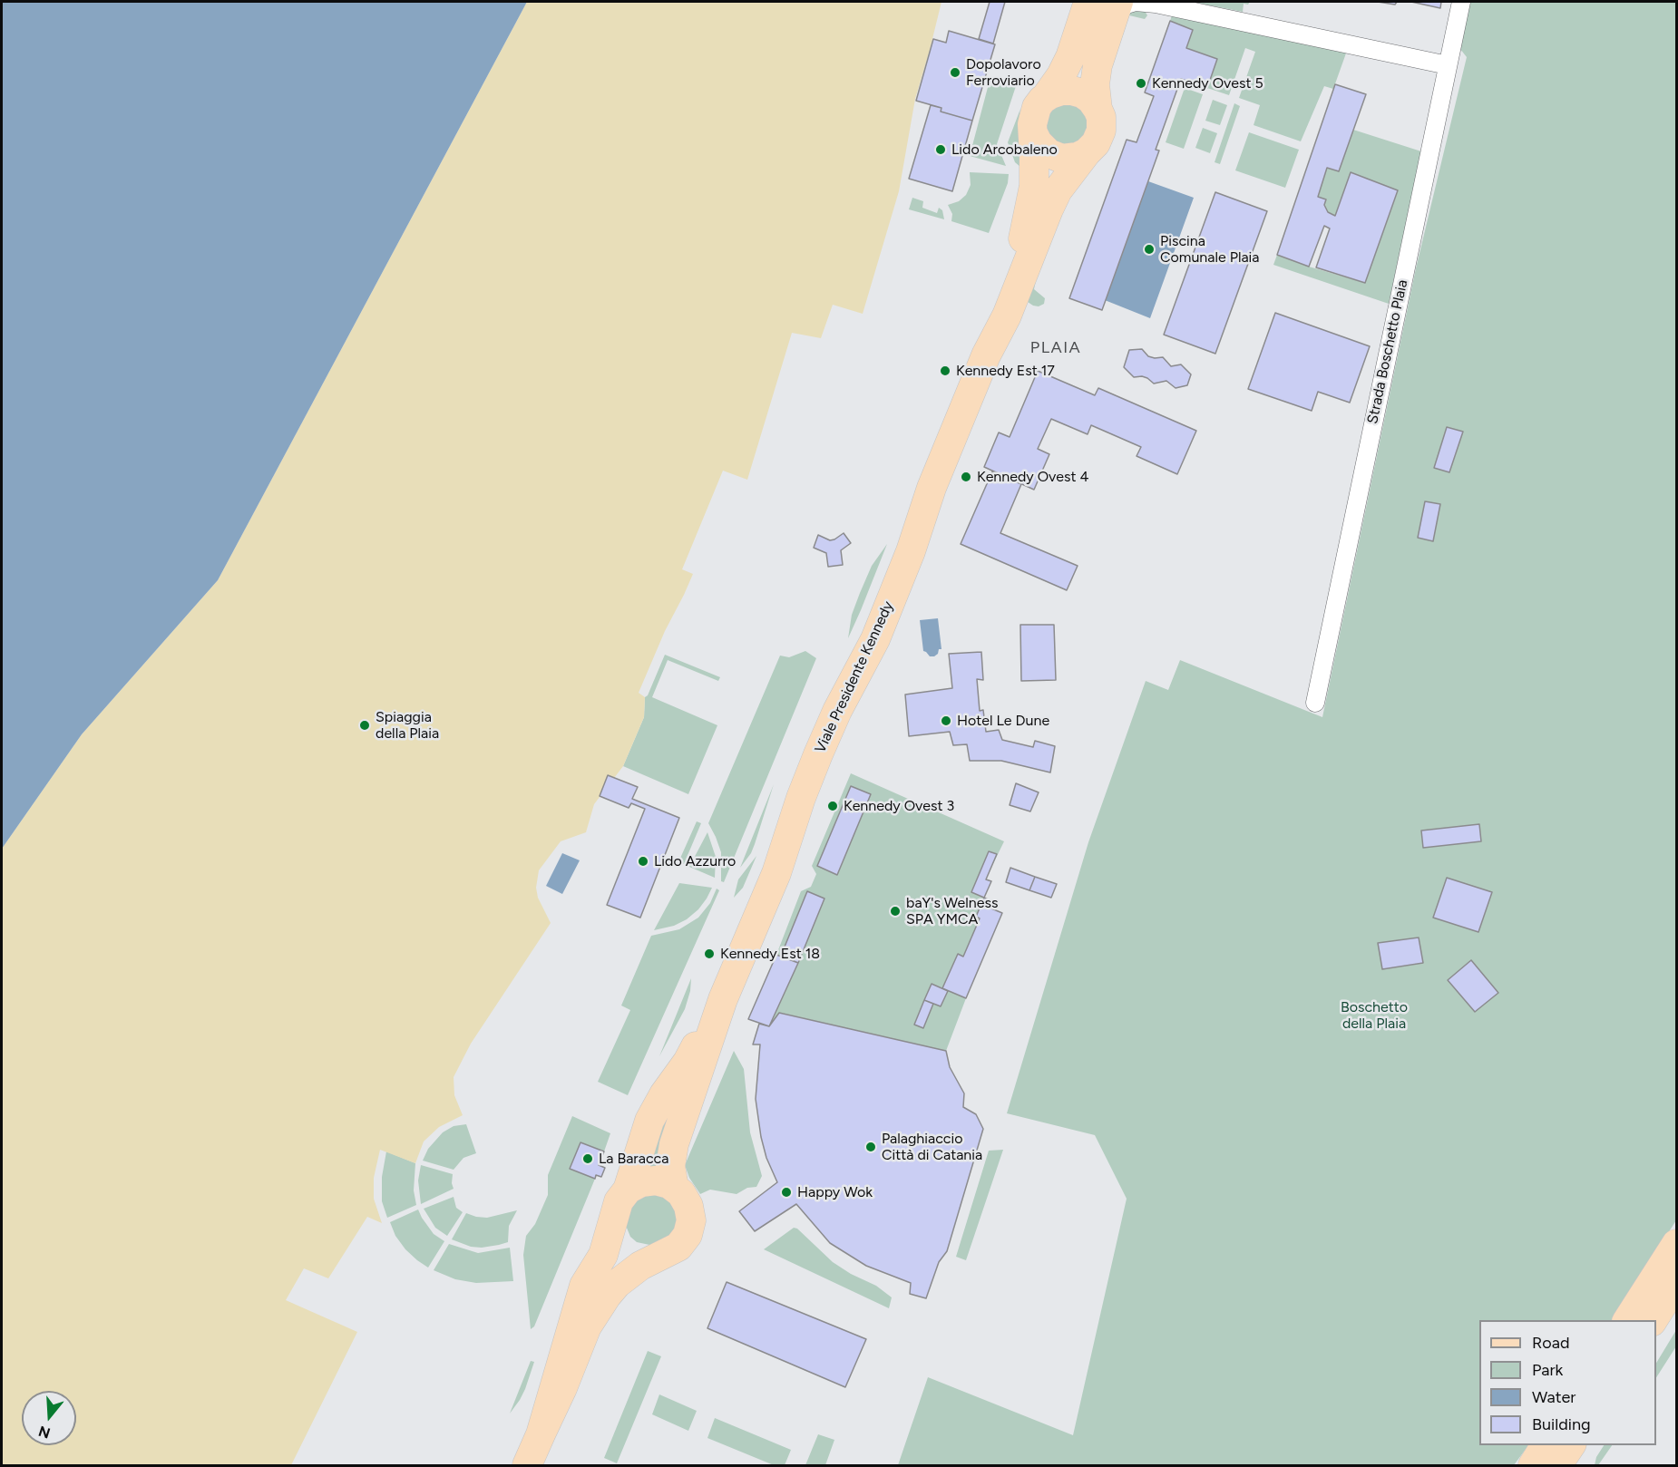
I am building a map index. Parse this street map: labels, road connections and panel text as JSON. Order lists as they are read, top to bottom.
{
  "streets": {
    "main road": ["Viale Presidente Kennedy"],
    "street": ["Strada Boschetto Plaia"]
  },
  "districts": ["PLAIA"],
  "parks": ["Boschetto della Plaia"],
  "places": [
    "Dopolavoro Ferroviario",
    "Kennedy Ovest 5",
    "Lido Arcobaleno",
    "Piscina Comunale Plaia",
    "Kennedy Est 17",
    "Kennedy Ovest 4",
    "Hotel Le Dune",
    "Spiaggia della Plaia",
    "Kennedy Ovest 3",
    "Lido Azzurro",
    "baY's Welness SPA YMCA",
    "Kennedy Est 18",
    "Palaghiaccio Città di Catania",
    "La Baracca",
    "Happy Wok"
  ],
  "legend": [
    "Road",
    "Park",
    "Water",
    "Building"
  ],
  "north": "bottom"
}
